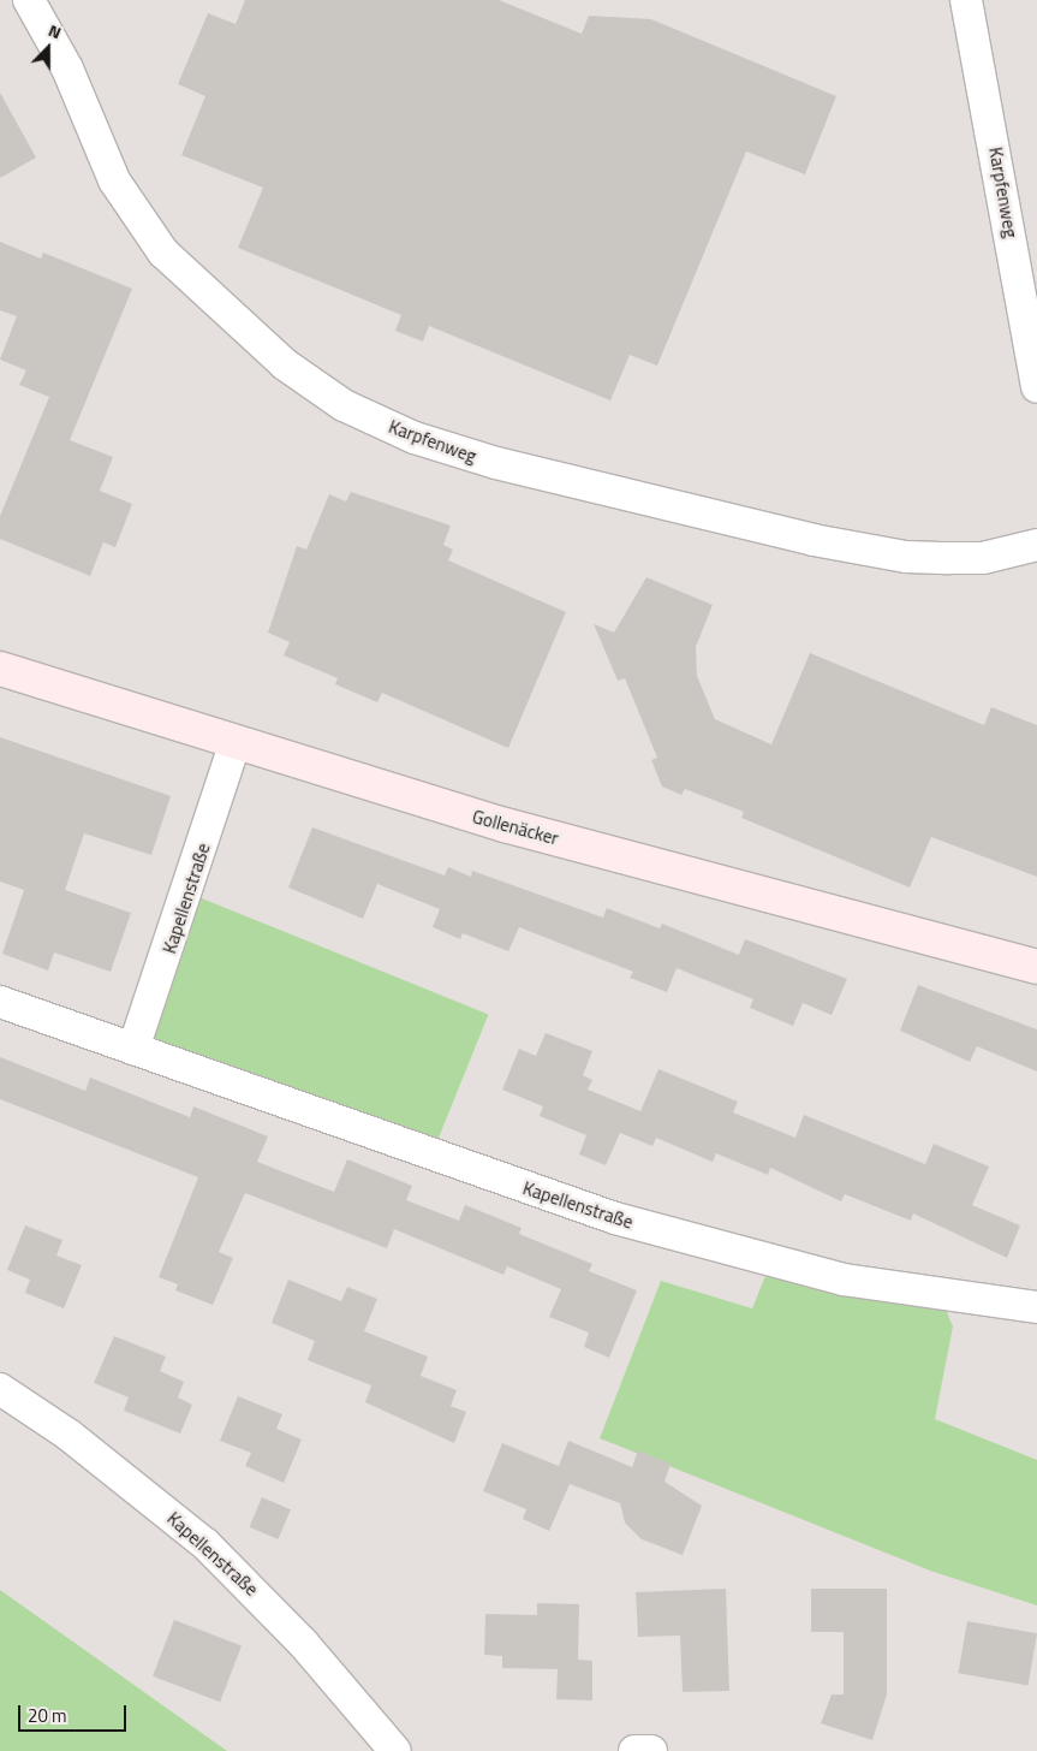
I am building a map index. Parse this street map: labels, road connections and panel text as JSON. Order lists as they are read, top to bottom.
{
  "streets": {
    "street": ["Karpfenweg", "Gollenäcker", "Kapellenstraße"]
  },
  "crossings": [
    ["Gollenäcker", "Kapellenstraße"]
  ],
  "scale_bar": "20 m",
  "north": "top"
}
